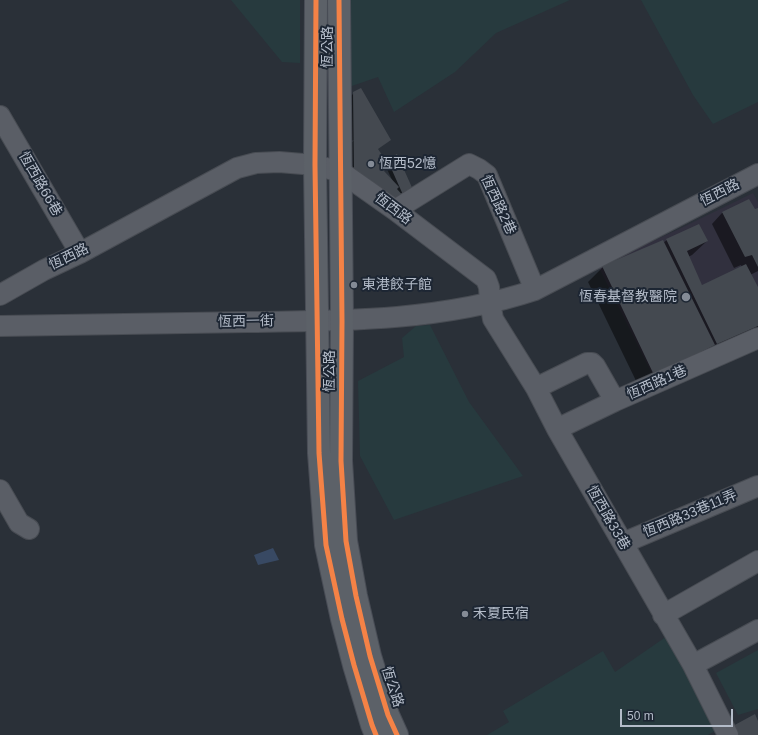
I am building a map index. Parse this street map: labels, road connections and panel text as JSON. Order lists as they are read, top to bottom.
{
  "streets": {
    "main road": ["恆公路"],
    "street": [
      "恆西路66巷",
      "恆西路",
      "恆西路2巷",
      "恆西一街",
      "恆西路1巷",
      "恆西路33巷11弄",
      "恆西路33巷"
    ]
  },
  "crossings": [
    ["恆公路", "恆西路"],
    ["恆公路", "恆西一街"],
    ["恆西路66巷", "恆西路"],
    ["恆西路", "恆西路2巷"],
    ["恆西路", "恆西一街"],
    ["恆西路", "恆西路33巷"],
    ["恆西一街", "恆西路33巷"],
    ["恆西路1巷", "恆西路33巷"],
    ["恆西路33巷11弄", "恆西路33巷"]
  ],
  "places": [
    "恆西52憶",
    "東港餃子館",
    "恆春基督教醫院",
    "禾夏民宿"
  ],
  "scale_bar": "50 m"
}
